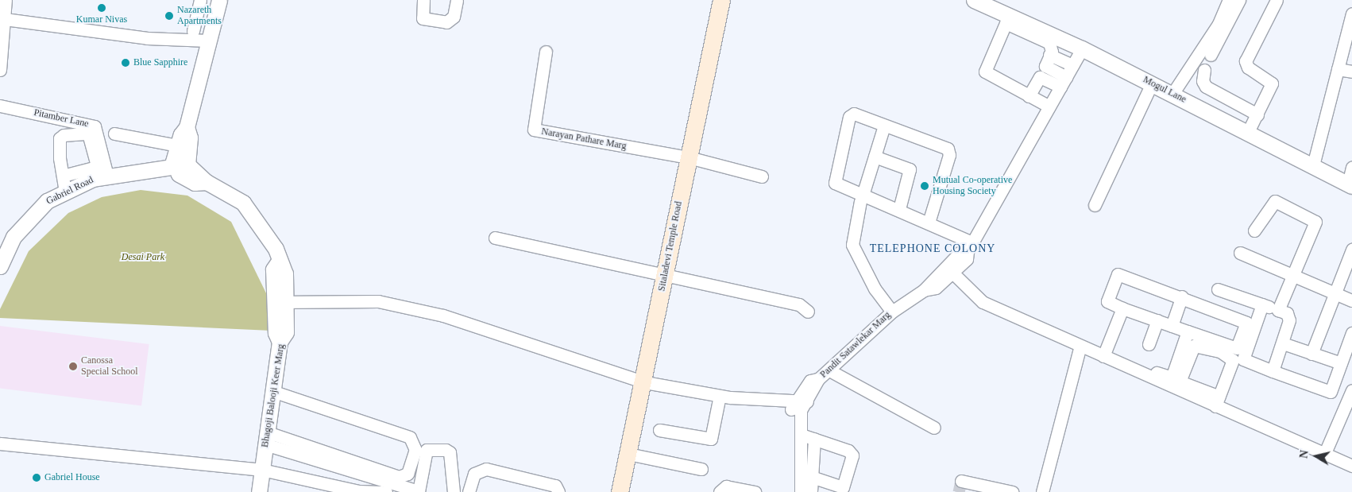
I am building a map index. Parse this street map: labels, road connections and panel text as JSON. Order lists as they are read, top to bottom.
{
  "streets": {
    "main road": ["Sitaladevi Temple Road"],
    "street": [
      "Mogul Lane",
      "Pitamber Lane",
      "Narayan Pathare Marg",
      "Gabriel Road",
      "Pandit Satawlekar Marg",
      "Bhagoji Balooji Keer Marg"
    ]
  },
  "crossings": [
    ["Mogul Lane", "Pandit Satawlekar Marg"],
    ["Pitamber Lane", "Gabriel Road"],
    ["Narayan Pathare Marg", "Sitaladevi Temple Road"]
  ],
  "districts": ["TELEPHONE COLONY"],
  "parks": ["Desai Park"],
  "places": [
    "Kumar Nivas",
    "Nazareth Apartments",
    "Blue Sapphire",
    "Mutual Co-operative Housing Society",
    "Canossa Special School",
    "Gabriel House"
  ],
  "north": "left"
}
